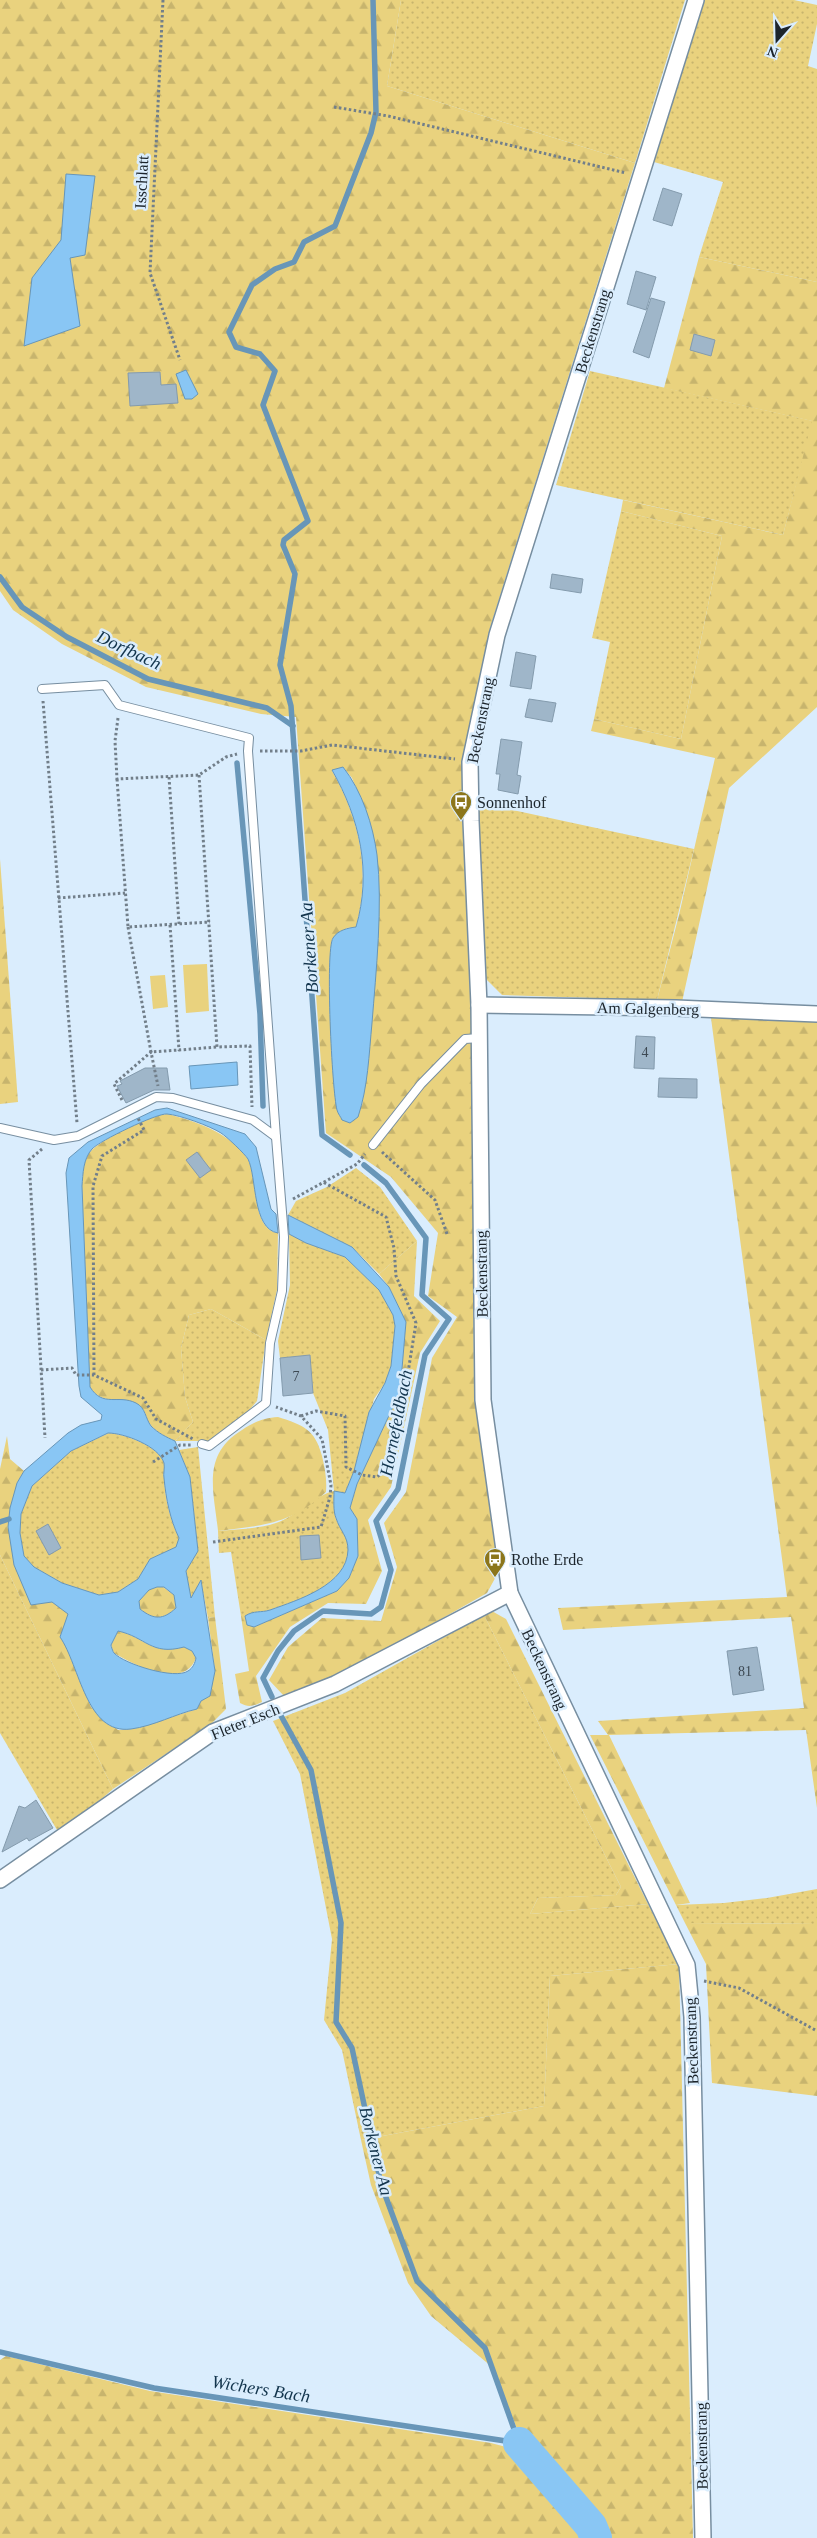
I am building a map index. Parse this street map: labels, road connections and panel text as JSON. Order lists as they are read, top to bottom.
{
  "streets": {
    "street": ["Beckenstrang", "Am Galgenberg", "Fleter Esch"],
    "path": ["Isschlatt"]
  },
  "crossings": [
    ["Beckenstrang", "Am Galgenberg"],
    ["Beckenstrang", "Fleter Esch"]
  ],
  "water": [
    "Dorfbach",
    "Borkener Aa",
    "Hornefeldbach",
    "Wichers Bach"
  ],
  "places": {
    "bus stop": ["Sonnenhof", "Rothe Erde"]
  },
  "house_numbers": ["4", "7", "81"],
  "north": "bottom"
}
